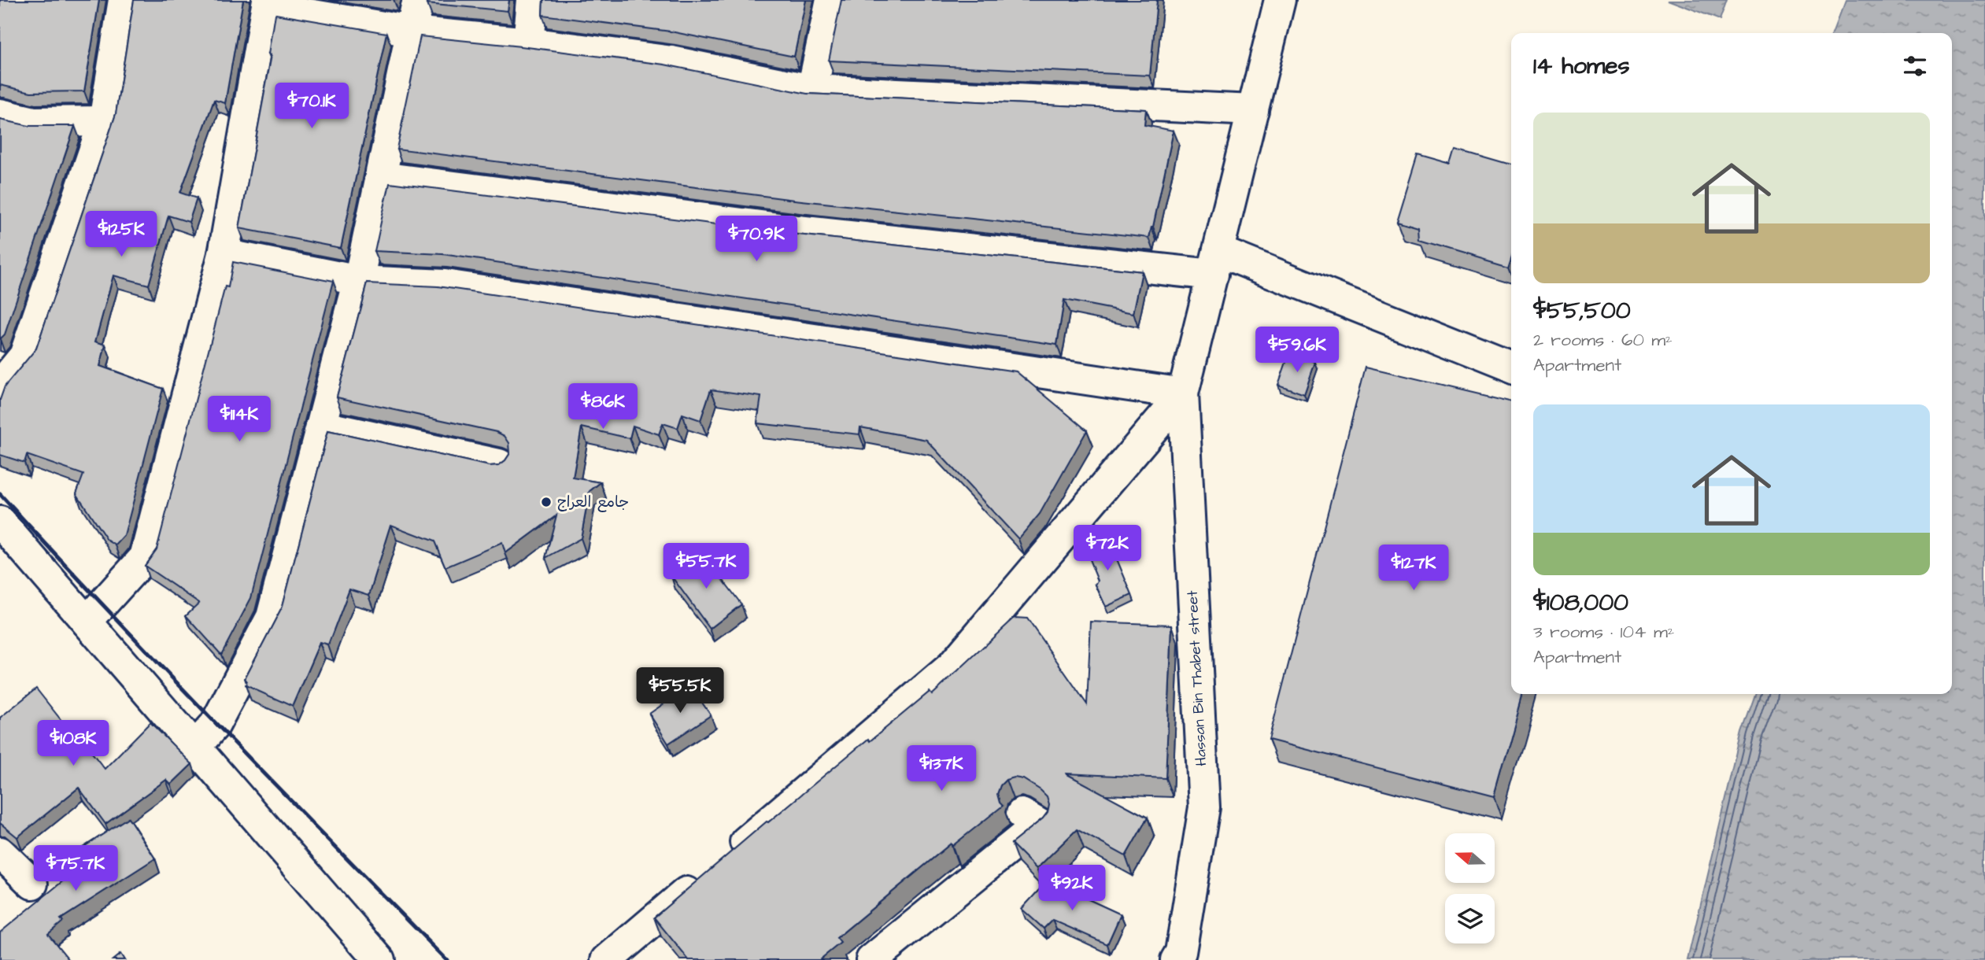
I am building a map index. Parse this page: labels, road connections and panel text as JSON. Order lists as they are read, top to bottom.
{
  "streets": {
    "street": ["Hassan Bin Thabet street"]
  },
  "places": ["جامع العراج"],
  "north": "left",
  "page": {
    "heading": "14 homes",
    "price": [
      "$70.1K",
      "$125K",
      "$70.9K",
      "$59.6K",
      "$86K",
      "$114K",
      "$72K",
      "$55.7K",
      "$127K",
      "$55.5K",
      "$108K",
      "$137K",
      "$75.7K",
      "$92K"
    ],
    "list": [
      {
        "name": "$55,500",
        "note": "2 rooms · 60 m² · Apartment"
      },
      {
        "name": "$108,000",
        "note": "3 rooms · 104 m² · Apartment"
      }
    ]
  }
}
